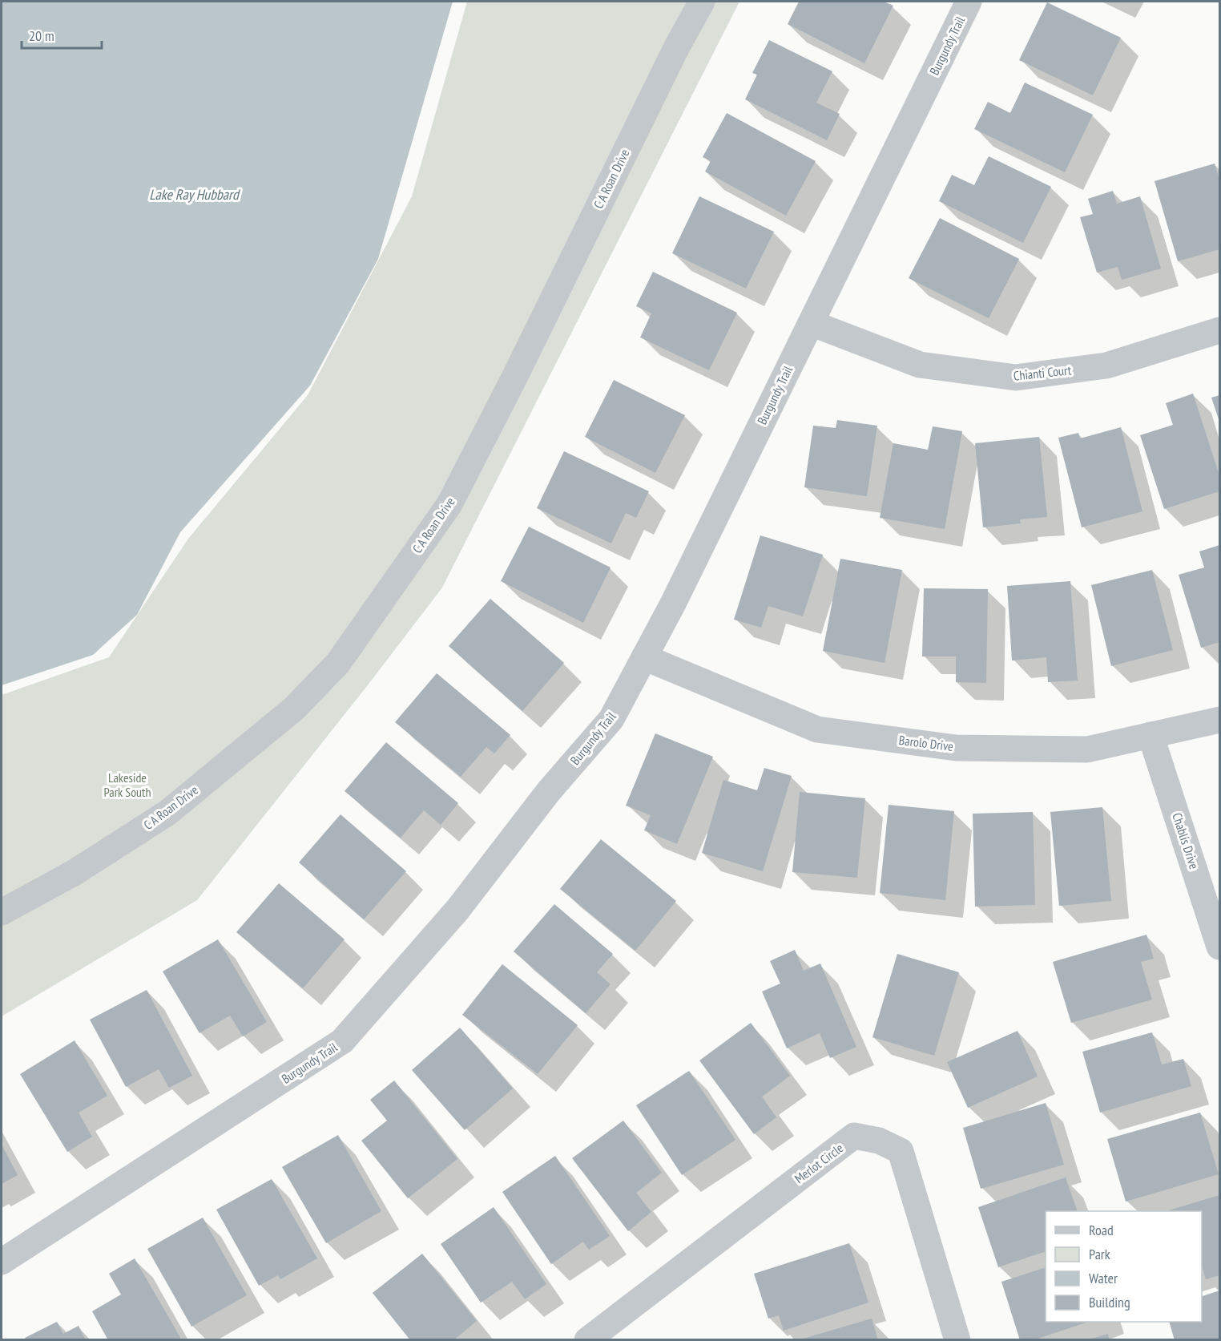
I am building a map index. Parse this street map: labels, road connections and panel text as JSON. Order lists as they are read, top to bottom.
{
  "streets": {
    "street": [
      "Burgundy Trail",
      "C A Roan Drive",
      "Chianti Court",
      "Barolo Drive",
      "Chablis Drive",
      "Merlot Circle"
    ]
  },
  "crossings": [
    ["Burgundy Trail", "Chianti Court"],
    ["Burgundy Trail", "Barolo Drive"],
    ["Barolo Drive", "Chablis Drive"]
  ],
  "water": ["Lake Ray Hubbard"],
  "parks": ["Lakeside Park South"],
  "legend": [
    "Road",
    "Park",
    "Water",
    "Building"
  ],
  "scale_bar": "20 m"
}
